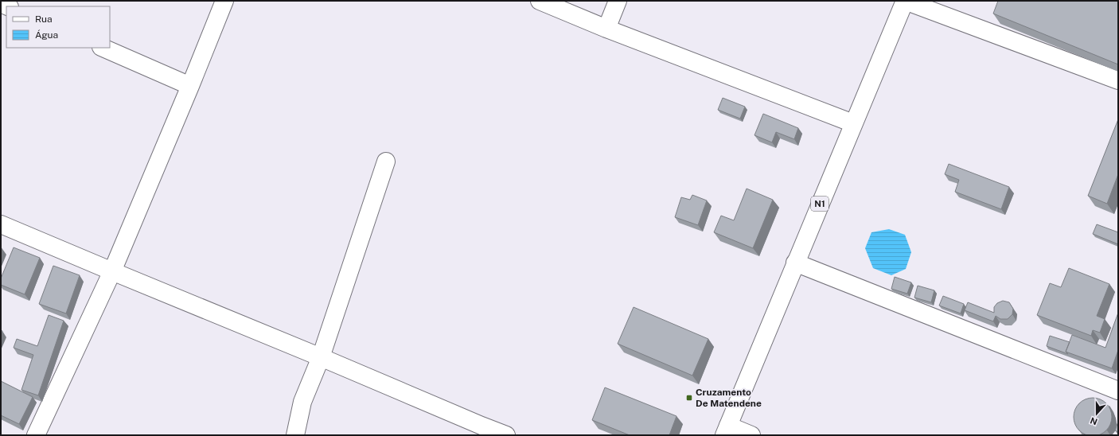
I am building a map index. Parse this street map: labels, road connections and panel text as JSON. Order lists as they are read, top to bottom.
{
  "streets": {
    "main road": ["N1"]
  },
  "places": {
    "transit": ["Cruzamento De Matendene"]
  },
  "legend": ["Rua", "Água"],
  "north": "bottom"
}
